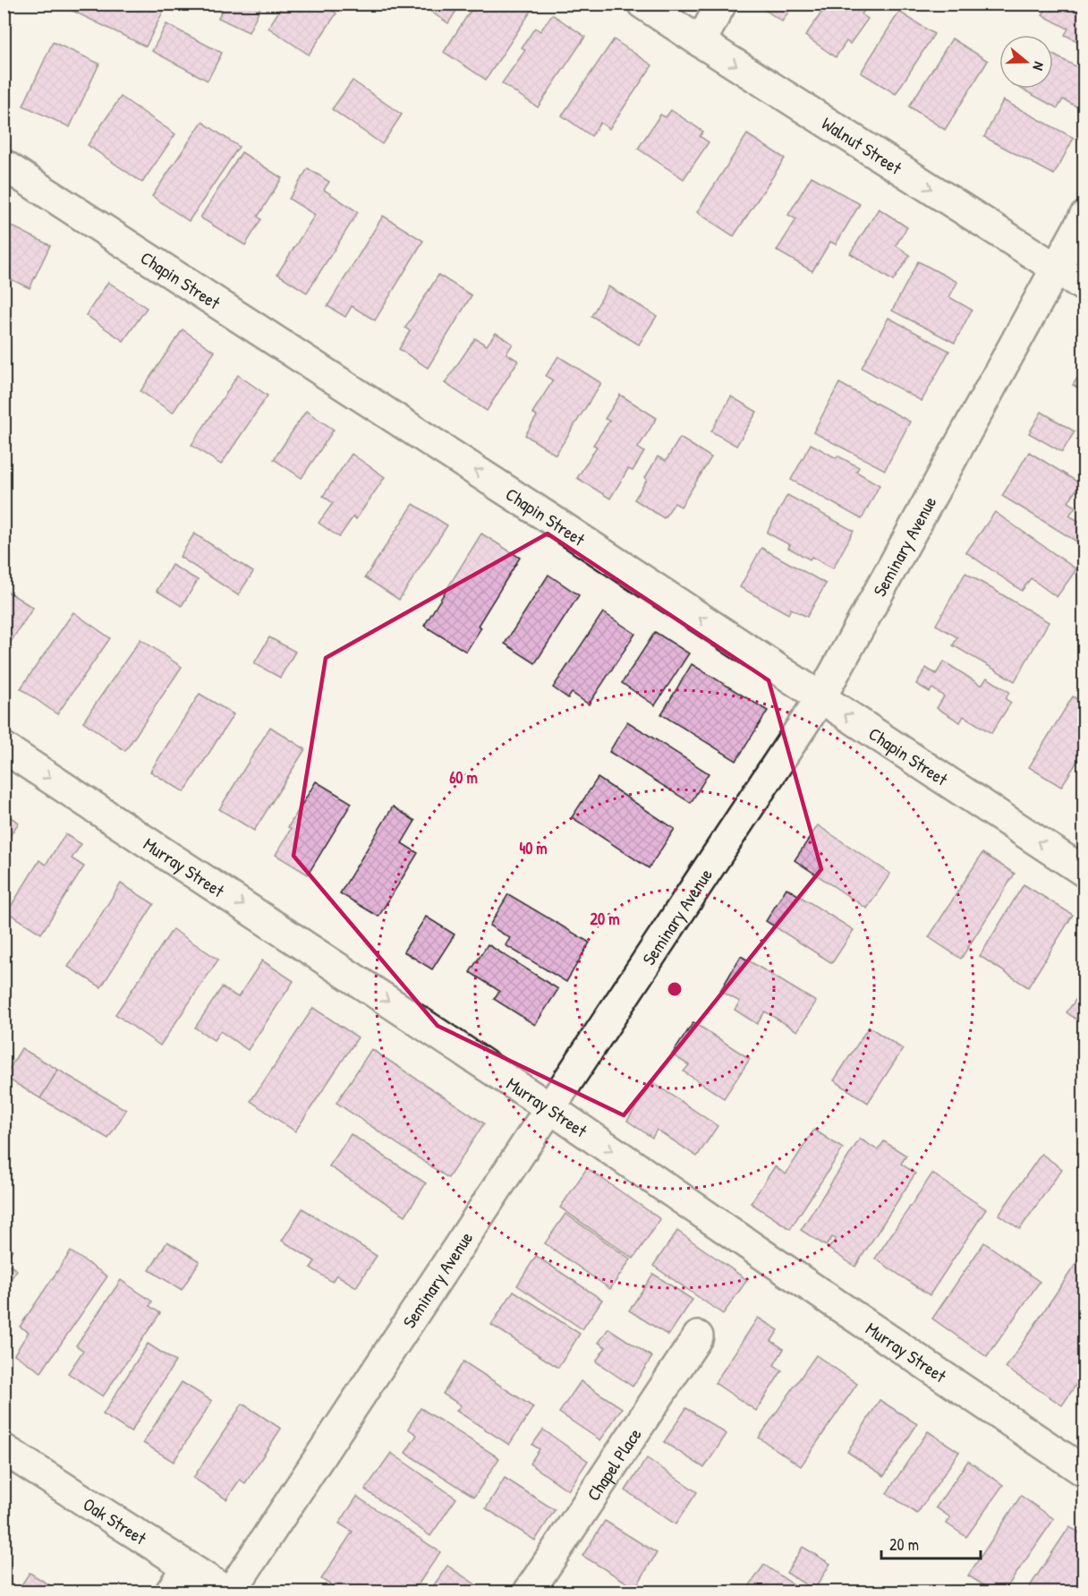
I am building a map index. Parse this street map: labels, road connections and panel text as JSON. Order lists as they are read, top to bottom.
{
  "streets": {
    "street": [
      "Walnut Street",
      "Chapin Street",
      "Seminary Avenue",
      "Murray Street",
      "Chapel Place",
      "Oak Street"
    ]
  },
  "crossings": [
    ["Walnut Street", "Seminary Avenue"],
    ["Chapin Street", "Seminary Avenue"],
    ["Seminary Avenue", "Murray Street"]
  ],
  "one_way": ["Walnut Street", "Chapin Street", "Murray Street"],
  "scale_bar": "20 m",
  "north": "right",
  "rings": ["60 m", "40 m", "20 m"]
}
